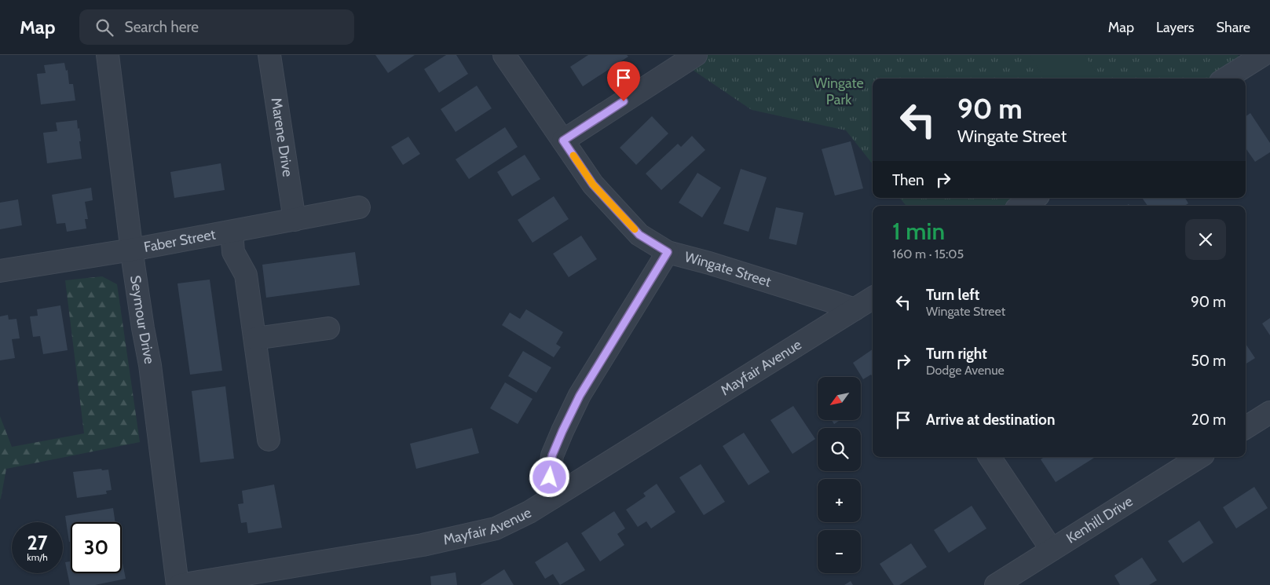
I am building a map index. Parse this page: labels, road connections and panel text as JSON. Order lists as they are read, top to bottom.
{
  "streets": {
    "street": [
      "Marene Drive",
      "Faber Street",
      "Wingate Street",
      "Seymour Drive",
      "Mayfair Avenue",
      "Kenhill Drive"
    ]
  },
  "crossings": [
    ["Marene Drive", "Faber Street"],
    ["Faber Street", "Seymour Drive"],
    ["Wingate Street", "Mayfair Avenue"],
    ["Seymour Drive", "Mayfair Avenue"]
  ],
  "parks": ["Wingate Park"],
  "north": "bottom left",
  "page": {
    "header": "Map",
    "search": "Search here",
    "nav": ["Map", "Layers", "Share"],
    "turn": ["90 m", "Wingate Street"],
    "then": "Then",
    "heading": ["1 min", "160 m · 15:05"],
    "list": [
      {
        "name": "Turn left",
        "note": "Wingate Street",
        "value": "90 m"
      },
      {
        "name": "Turn right",
        "note": "Dodge Avenue",
        "value": "50 m"
      },
      {
        "name": "Arrive at destination",
        "value": "20 m"
      }
    ],
    "map_buttons": ["+", "−"],
    "speed": "27 km/h",
    "limit": "30"
  }
}
